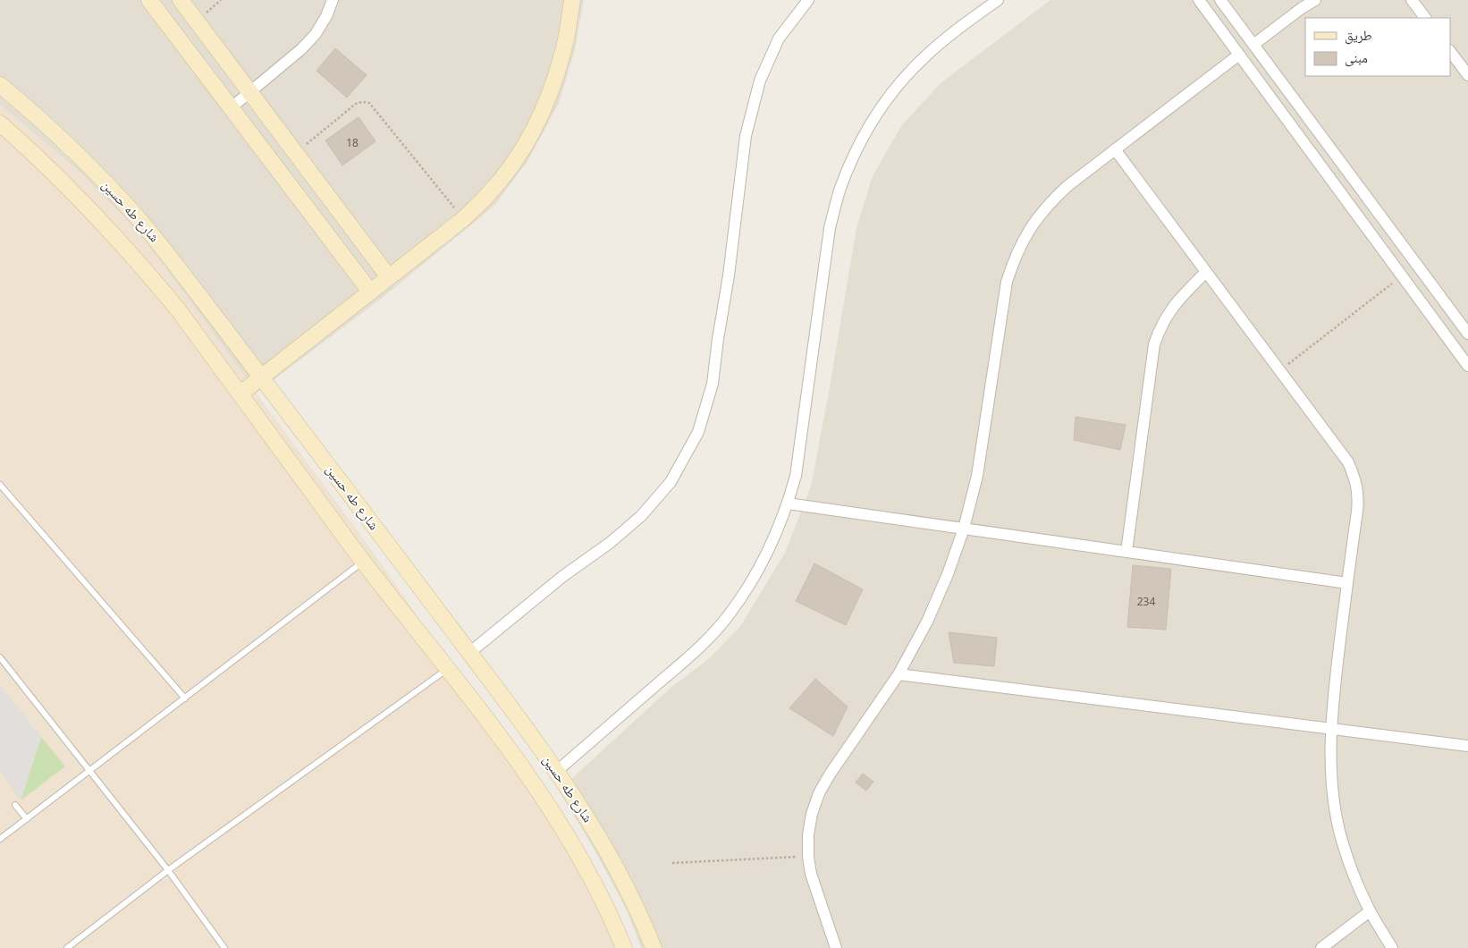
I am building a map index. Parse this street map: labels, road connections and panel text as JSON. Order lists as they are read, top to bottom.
{
  "streets": {
    "main road": ["شارع طه حسين"]
  },
  "house_numbers": ["18", "234"],
  "legend": ["طريق", "مبنى"]
}
